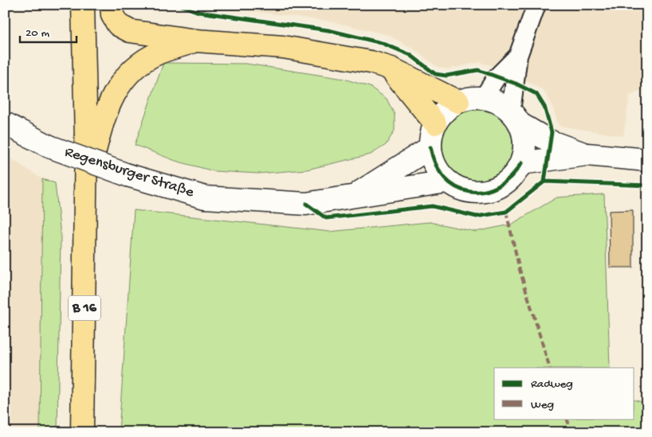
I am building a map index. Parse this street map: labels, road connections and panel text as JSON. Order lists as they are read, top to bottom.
{
  "streets": {
    "highway": ["B 16"],
    "street": ["Regensburger Straße"]
  },
  "legend": ["Radweg", "Weg"],
  "scale_bar": "20 m"
}
